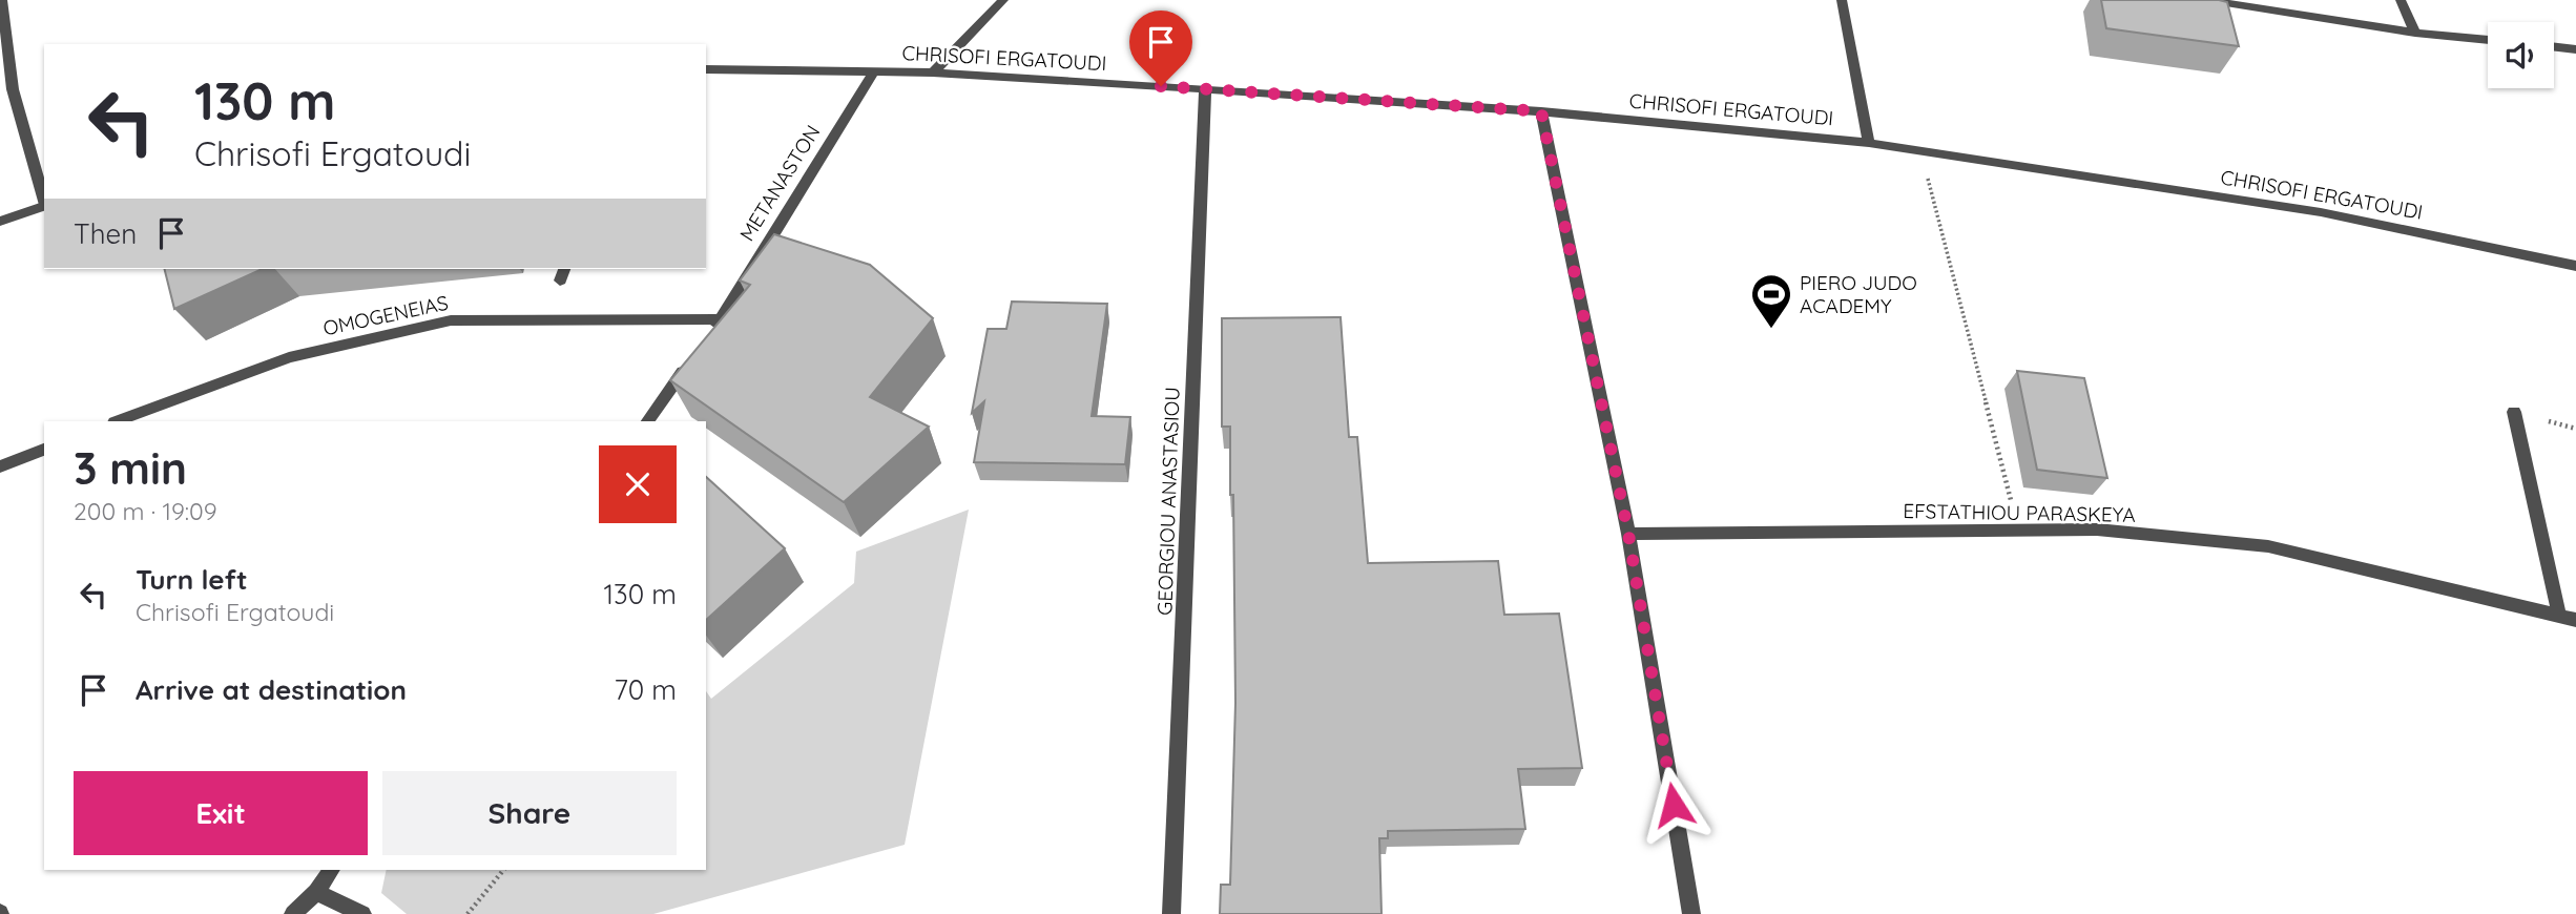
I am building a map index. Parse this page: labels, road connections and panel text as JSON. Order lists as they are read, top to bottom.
{
  "streets": {
    "street": [
      "CHRISOFI ERGATOUDI",
      "METANASTON",
      "OMOGENEIAS",
      "GEORGIOU ANASTASIOU",
      "EFSTATHIOU PARASKEYA"
    ]
  },
  "crossings": [
    ["CHRISOFI ERGATOUDI", "METANASTON"],
    ["CHRISOFI ERGATOUDI", "GEORGIOU ANASTASIOU"],
    ["METANASTON", "OMOGENEIAS"]
  ],
  "places": {
    "sports": ["PIERO JUDO ACADEMY"]
  },
  "page": {
    "turn": ["130 m", "Chrisofi Ergatoudi"],
    "then": "Then",
    "heading": ["3 min", "200 m · 19:09"],
    "list": [
      {
        "name": "Turn left",
        "note": "Chrisofi Ergatoudi",
        "value": "130 m"
      },
      {
        "name": "Arrive at destination",
        "value": "70 m"
      }
    ],
    "buttons": ["Exit", "Share"]
  }
}
